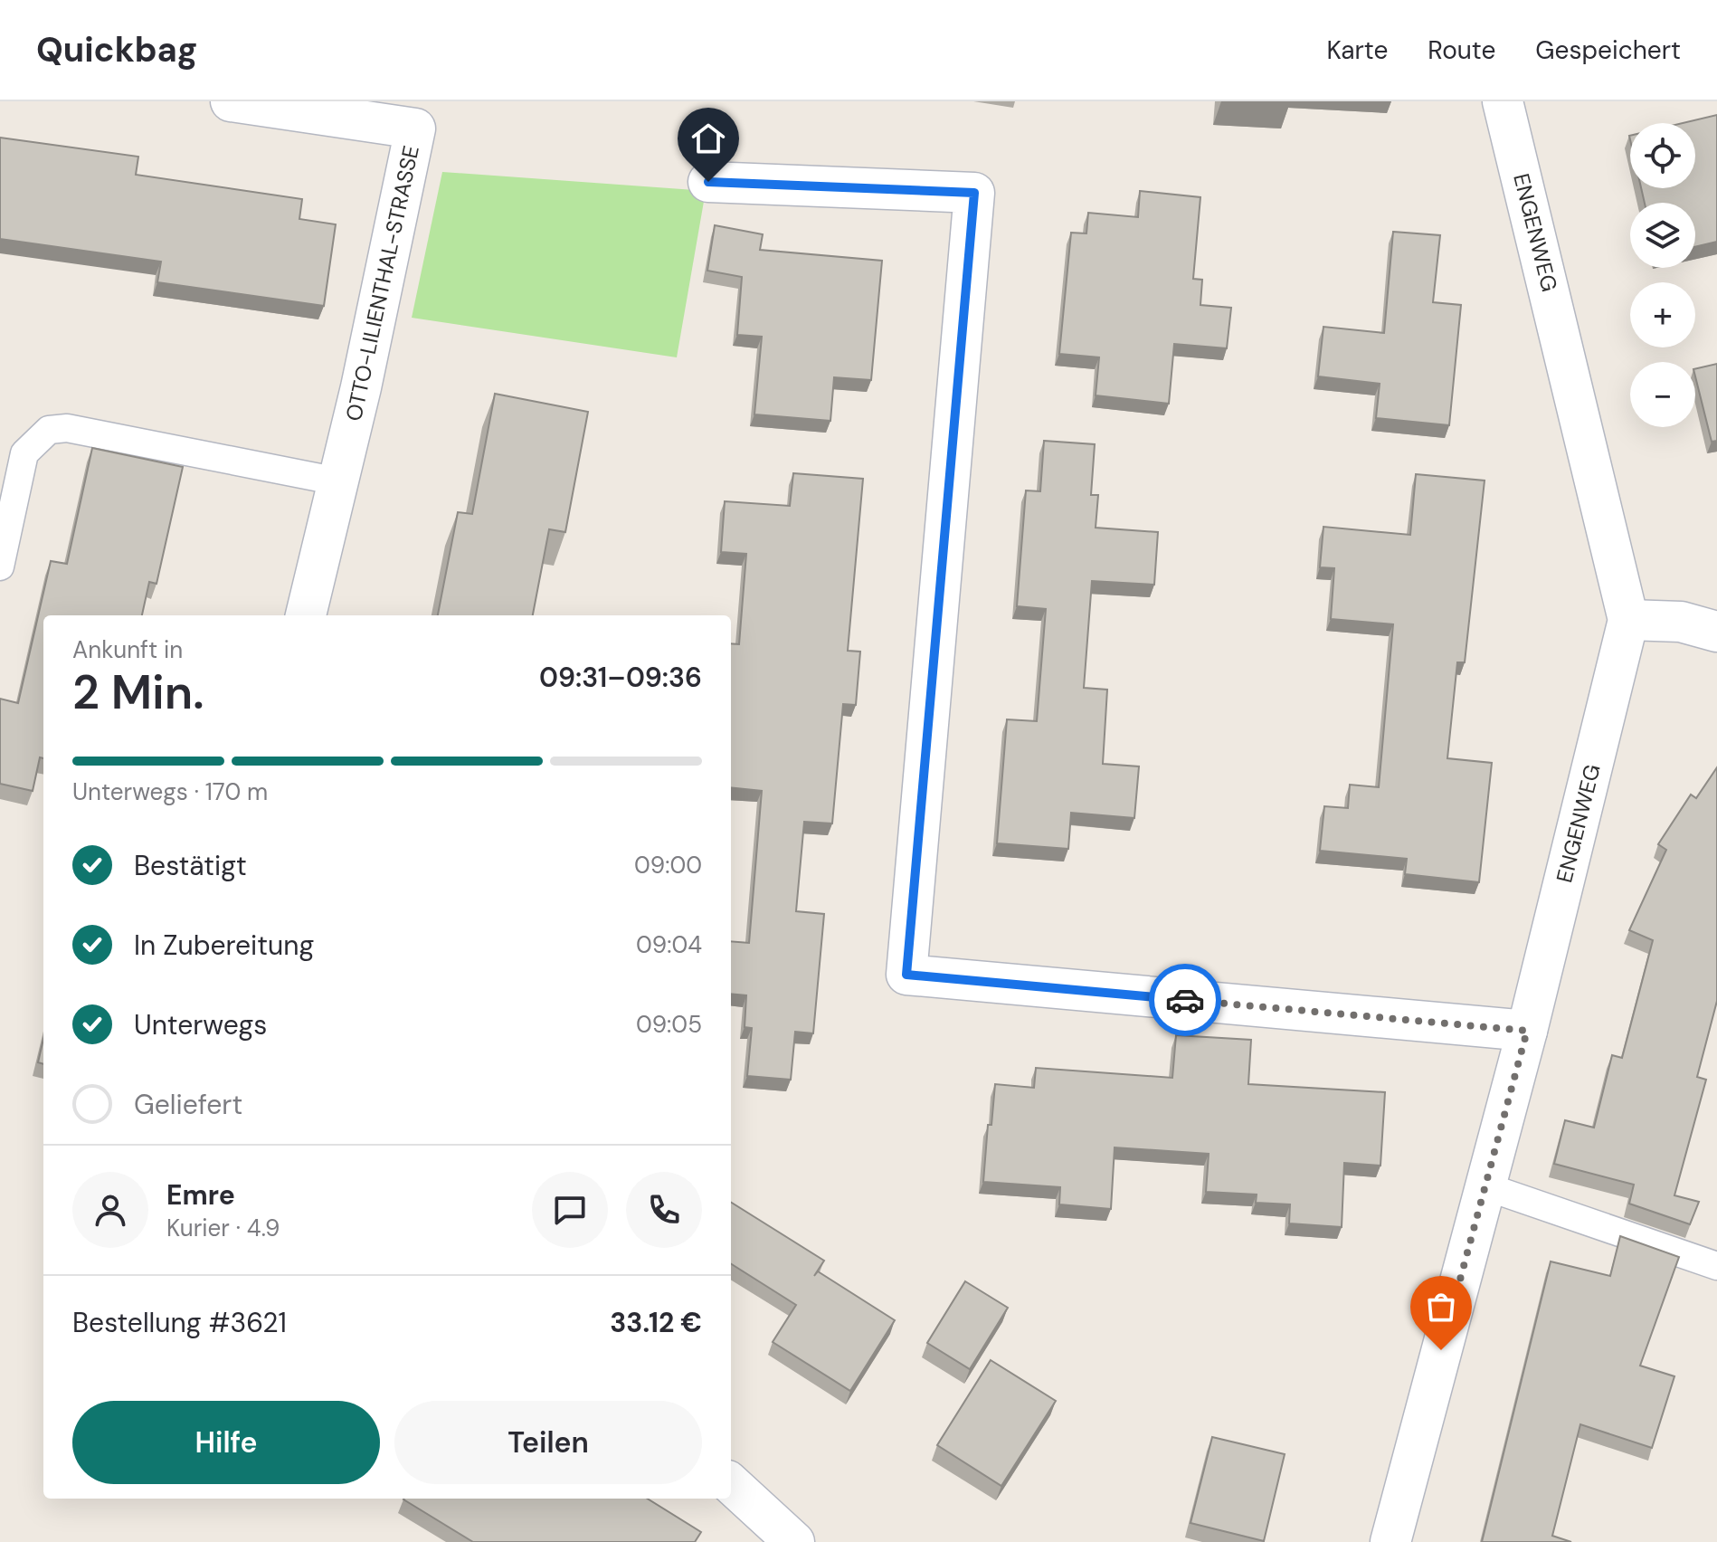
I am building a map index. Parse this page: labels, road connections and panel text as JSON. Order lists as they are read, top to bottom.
{
  "streets": {
    "street": ["ENGENWEG", "OTTO-LILIENTHAL-STRASSE"]
  },
  "page": {
    "header": "Quickbag",
    "nav": ["Karte", "Route", "Gespeichert"],
    "map_buttons": ["+", "−"],
    "heading": ["2 Min.", "Ankunft in", "09:31–09:36"],
    "panel": [
      "Emre",
      "Kurier · 4.9",
      "Bestellung #3621",
      "33.12 €"
    ],
    "bar": "Unterwegs · 170 m",
    "list": [
      ["Bestätigt", "09:00"],
      ["In Zubereitung", "09:04"],
      ["Unterwegs", "09:05"],
      "Geliefert"
    ],
    "buttons": ["Hilfe", "Teilen"]
  }
}
